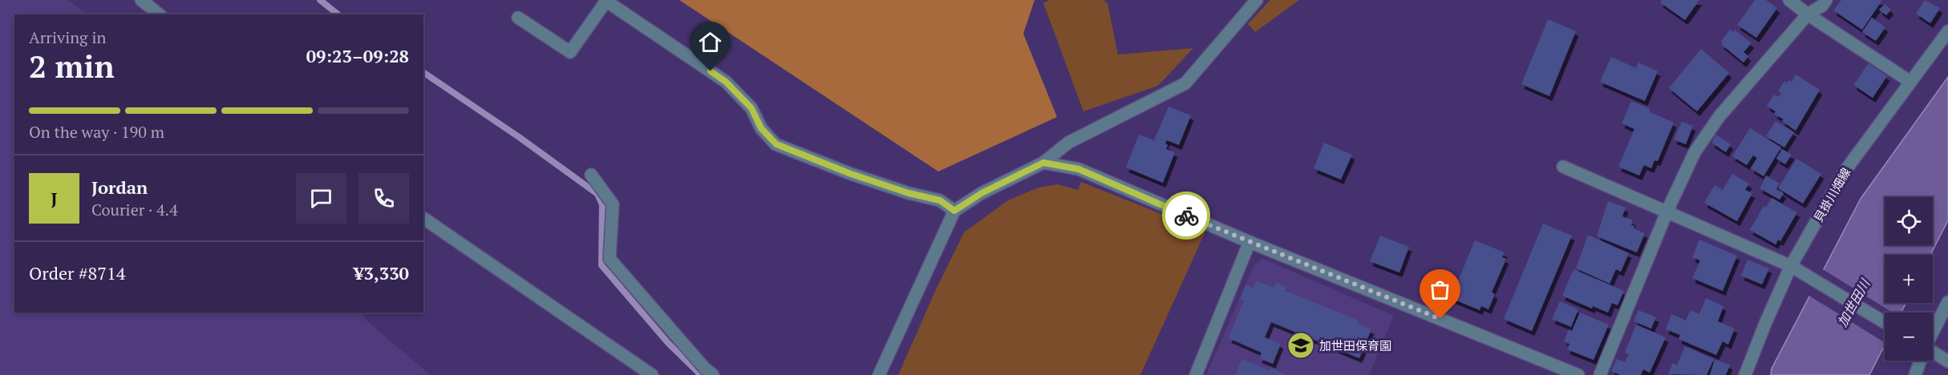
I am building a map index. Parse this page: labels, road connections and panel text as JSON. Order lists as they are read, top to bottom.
{
  "streets": {
    "street": ["貝掛川畑線"]
  },
  "water": ["加世田川"],
  "places": {
    "school or university": ["加世田保育園"]
  },
  "page": {
    "heading": ["2 min", "Arriving in", "09:23–09:28"],
    "panel": [
      "Jordan",
      "Courier · 4.4",
      "Order #8714",
      "¥3,330"
    ],
    "bar": "On the way · 190 m",
    "round": "J",
    "map_buttons": ["+", "−"]
  }
}
